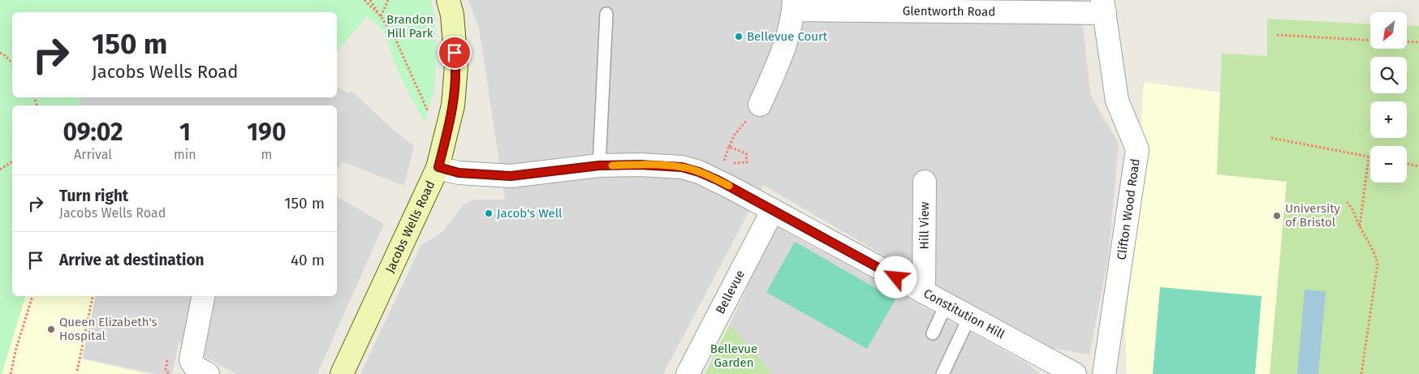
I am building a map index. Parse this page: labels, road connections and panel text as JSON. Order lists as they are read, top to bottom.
{
  "streets": {
    "main road": ["Jacobs Wells Road"],
    "street": [
      "Glentworth Road",
      "Clifton Wood Road",
      "Hill View",
      "Bellevue",
      "Constitution Hill"
    ]
  },
  "crossings": [
    ["Glentworth Road", "Clifton Wood Road"],
    ["Hill View", "Constitution Hill"],
    ["Jacobs Wells Road", "Constitution Hill"],
    ["Bellevue", "Constitution Hill"]
  ],
  "parks": ["Brandon Hill Park", "Bellevue Garden"],
  "places": [
    "Bellevue Court",
    "Jacob's Well",
    "University of Bristol",
    "Queen Elizabeth's Hospital"
  ],
  "north": "bottom left",
  "page": {
    "map_buttons": ["+", "−"],
    "turn": ["150 m", "Jacobs Wells Road"],
    "eta": [
      "09:02",
      "Arrival",
      "1",
      "min",
      "190",
      "m"
    ],
    "list": [
      {
        "name": "Turn right",
        "note": "Jacobs Wells Road",
        "value": "150 m"
      },
      {
        "name": "Arrive at destination",
        "value": "40 m"
      }
    ]
  }
}
